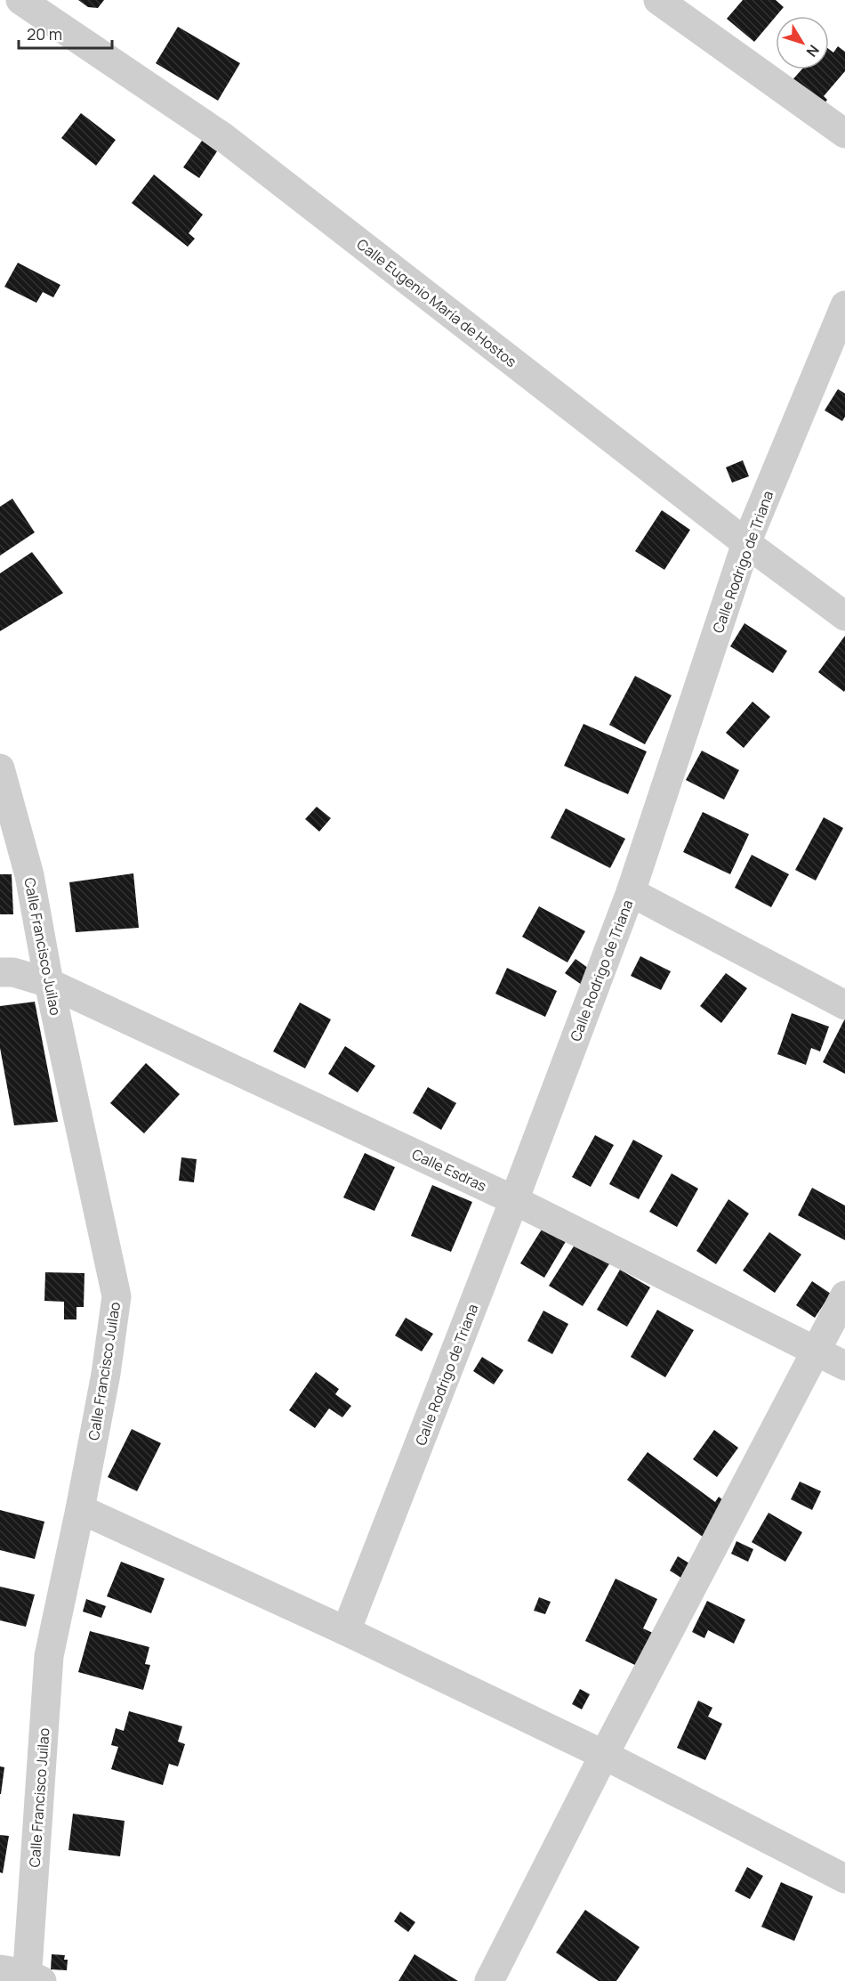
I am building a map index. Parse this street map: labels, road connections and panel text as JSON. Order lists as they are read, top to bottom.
{
  "streets": {
    "street": [
      "Calle Eugenio María de Hostos",
      "Calle Rodrigo de Triana",
      "Calle Francisco Juilao",
      "Calle Esdras"
    ]
  },
  "crossings": [
    ["Calle Eugenio María de Hostos", "Calle Rodrigo de Triana"],
    ["Calle Rodrigo de Triana", "Calle Esdras"],
    ["Calle Francisco Juilao", "Calle Esdras"]
  ],
  "scale_bar": "20 m",
  "north": "bottom right"
}
